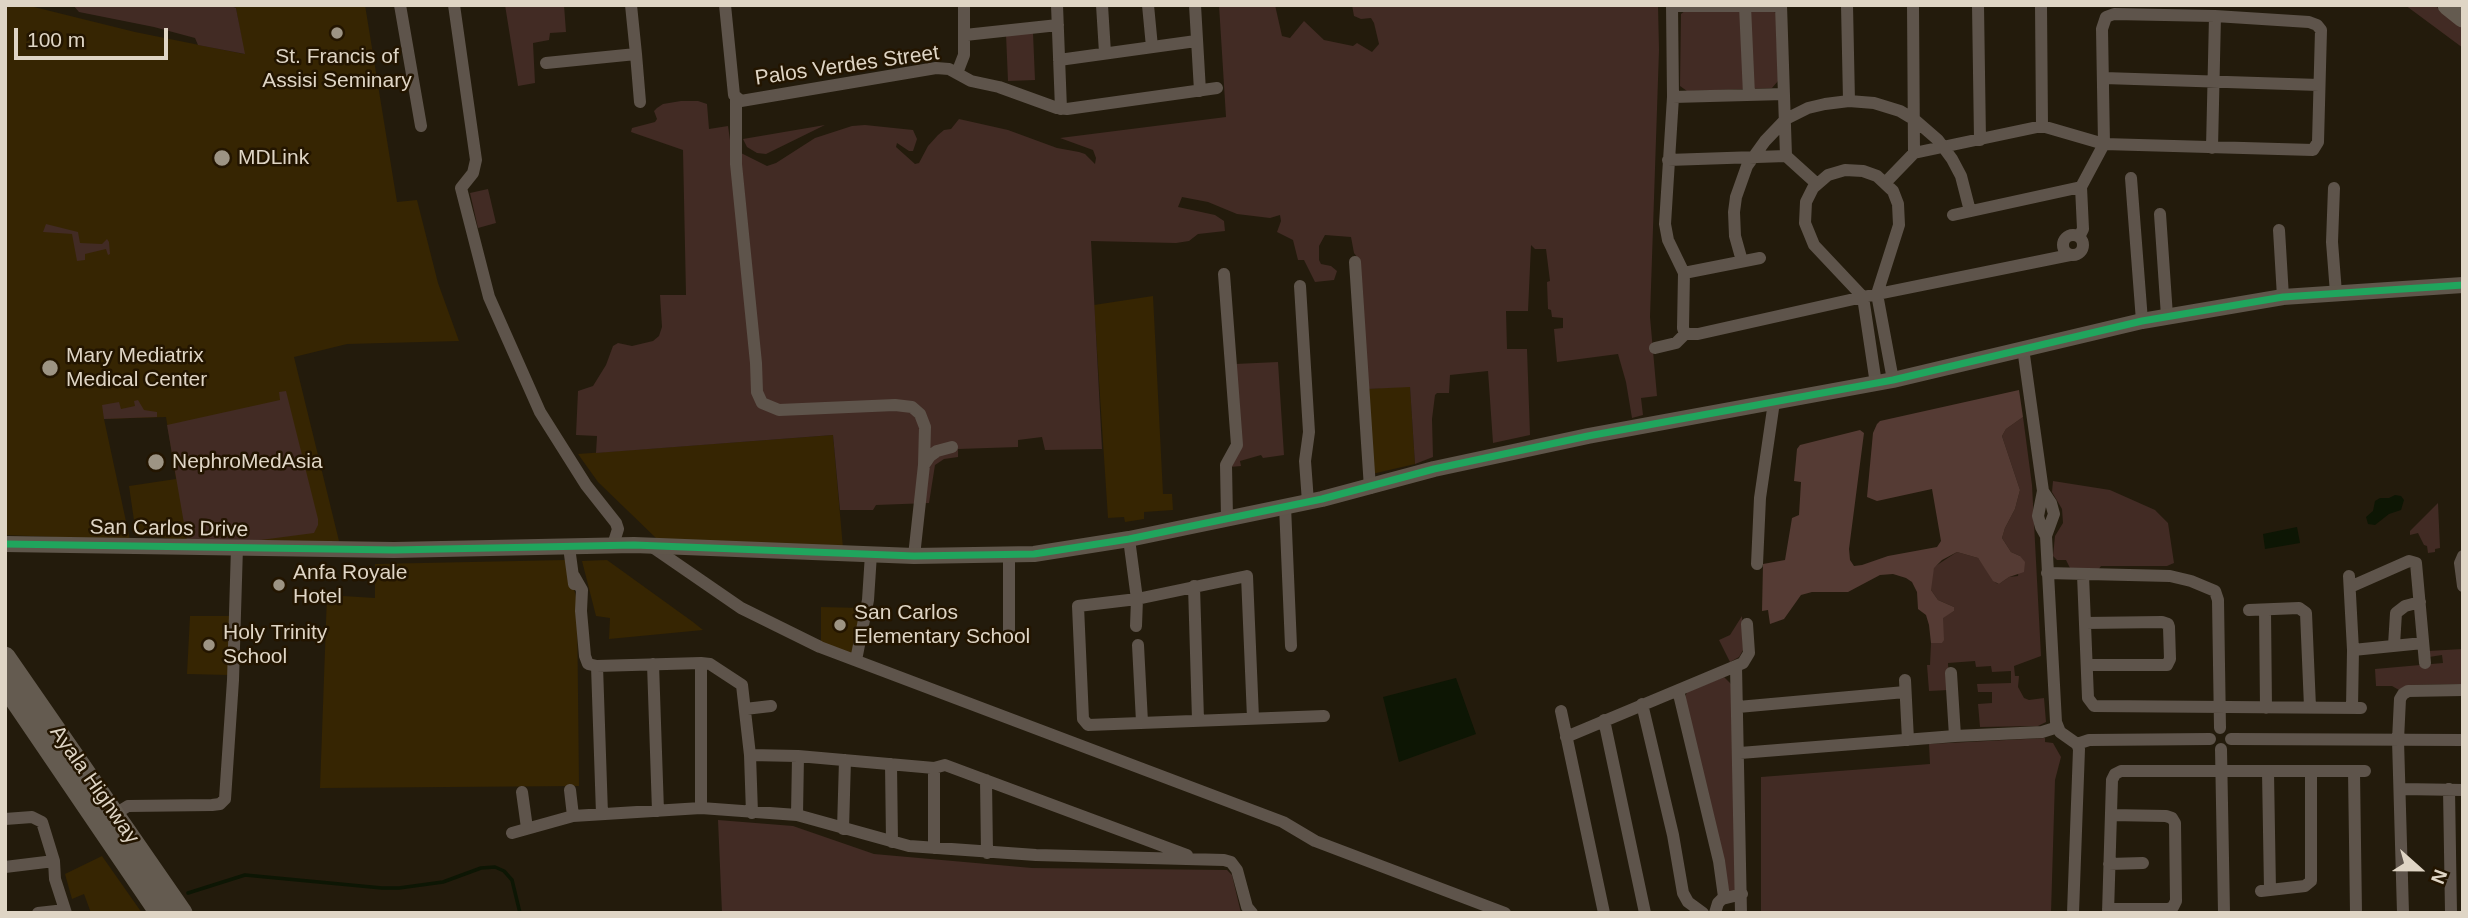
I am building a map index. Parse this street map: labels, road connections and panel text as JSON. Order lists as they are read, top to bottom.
{
  "streets": {
    "highway": ["Ayala Highway"],
    "street": ["Palos Verdes Street", "San Carlos Drive"]
  },
  "places": [
    "St. Francis of Assisi Seminary",
    "MDLink",
    "Mary Mediatrix Medical Center",
    "NephroMedAsia",
    "Anfa Royale Hotel",
    "San Carlos Elementary School",
    "Holy Trinity School"
  ],
  "scale_bar": "100 m",
  "north": "right"
}
